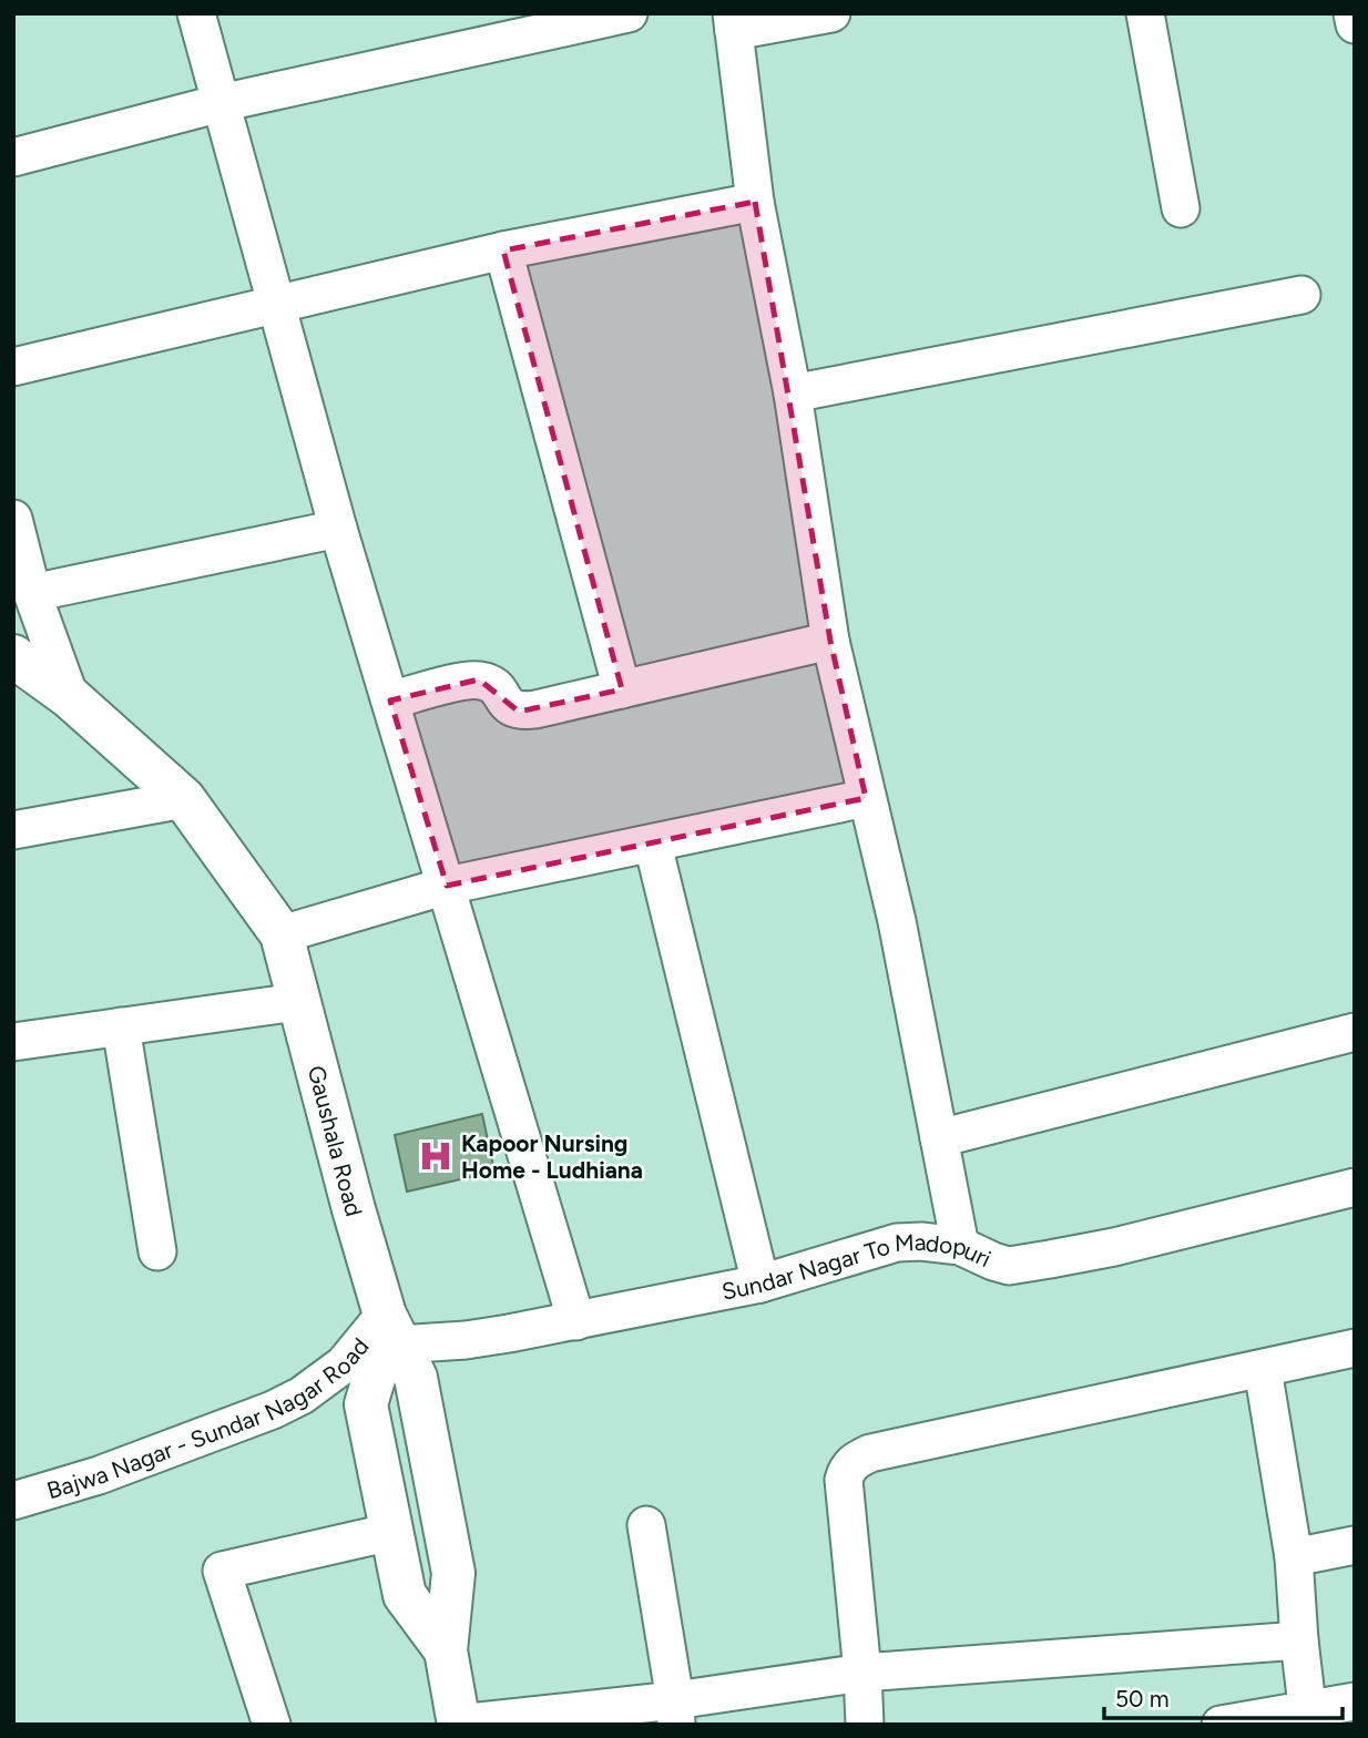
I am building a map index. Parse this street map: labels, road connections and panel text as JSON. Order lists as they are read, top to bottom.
{
  "streets": {
    "street": ["Gaushala Road", "Sundar Nagar To Madopuri", "Bajwa Nagar - Sundar Nagar Road"]
  },
  "crossings": [
    ["Gaushala Road", "Sundar Nagar To Madopuri"],
    ["Gaushala Road", "Bajwa Nagar - Sundar Nagar Road"],
    ["Sundar Nagar To Madopuri", "Bajwa Nagar - Sundar Nagar Road"]
  ],
  "places": {
    "hospital": ["Kapoor Nursing Home - Ludhiana"]
  },
  "scale_bar": "50 m"
}
